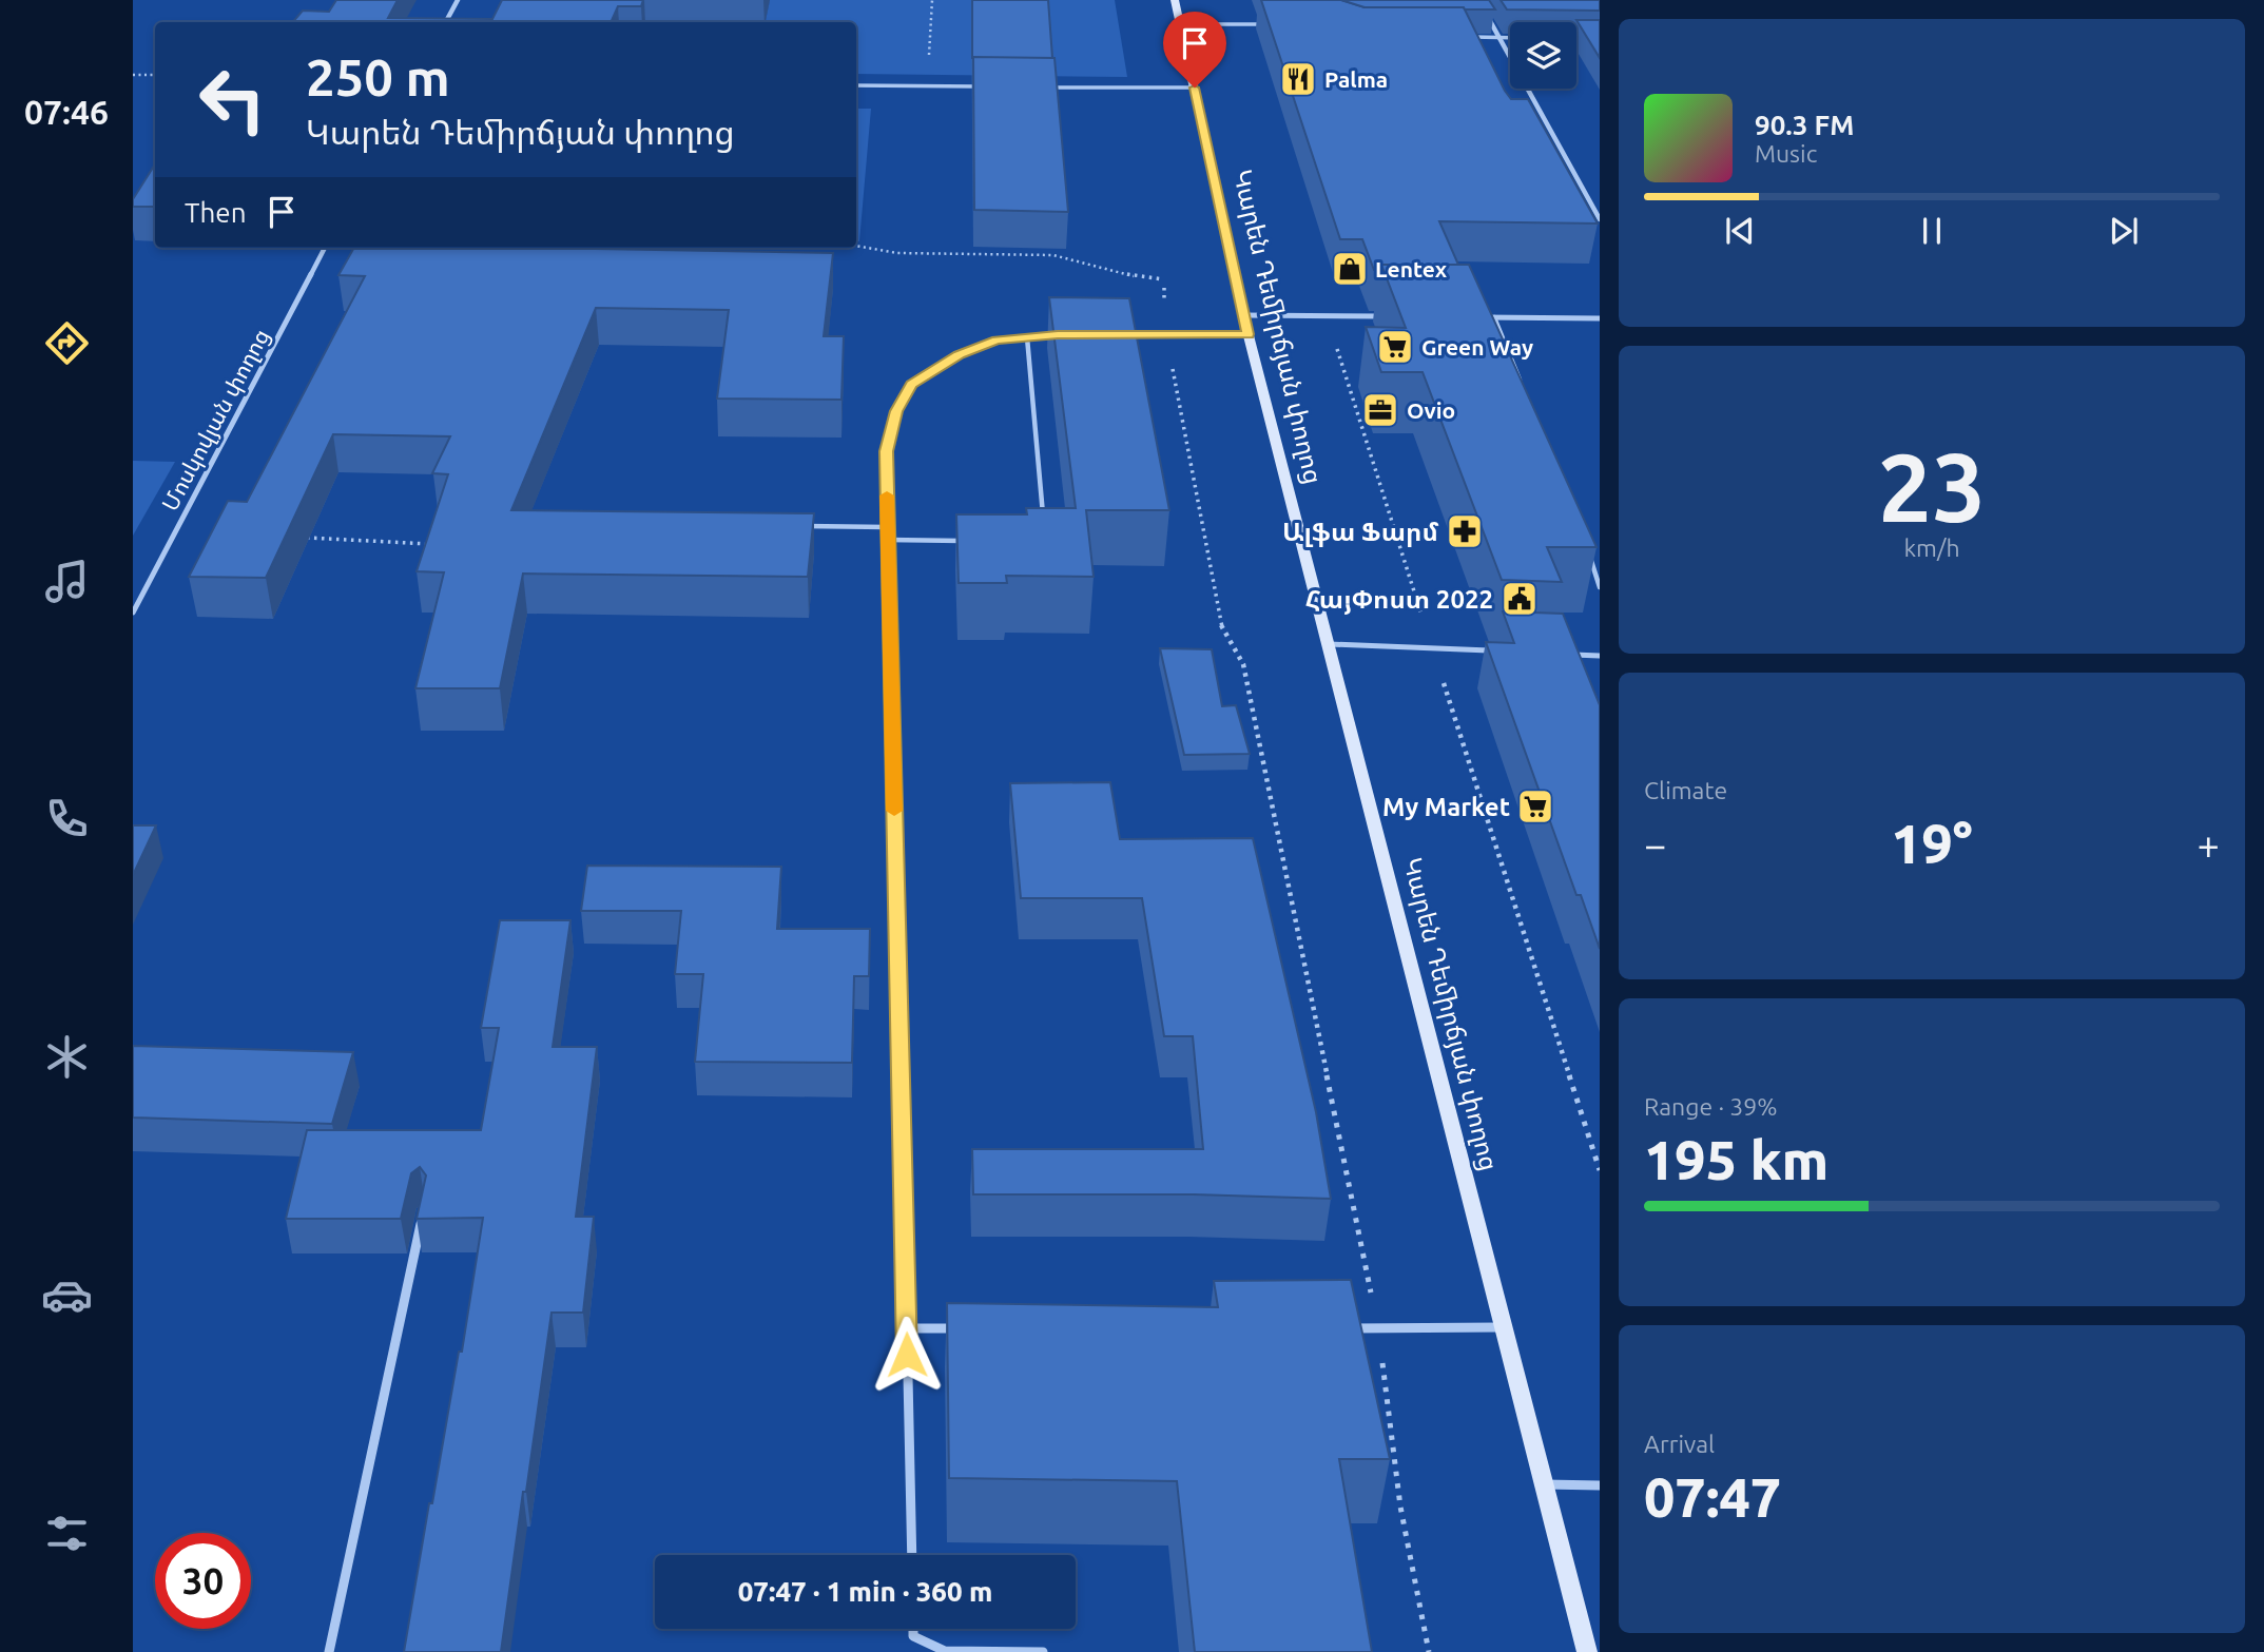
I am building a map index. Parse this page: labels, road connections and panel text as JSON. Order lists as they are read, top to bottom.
{
  "streets": {
    "street": ["Կարեն Դեմիրճյան փողոց", "Մոսկովյան փողոց"]
  },
  "places": {
    "restaurant": ["Palma"],
    "shop": ["Lentex"],
    "supermarket": ["Green Way", "My Market"],
    "office": ["Ovio"],
    "pharmacy": ["Ալֆա Ֆարմ"],
    "public building": ["ՀայՓոստ 2022"]
  },
  "page": {
    "tabs": "07:46",
    "turn": ["250 m", "Կարեն Դեմիրճյան փողոց"],
    "song": ["90.3 FM", "Music"],
    "then": "Then",
    "tile": [
      ["23", "km/h"],
      "Climate",
      ["Range · 39%", "195 km"],
      ["Arrival", "07:47"]
    ],
    "heat": ["−", "19°", "+"],
    "limit": "30",
    "trip": "07:47 · 1 min · 360 m"
  }
}
